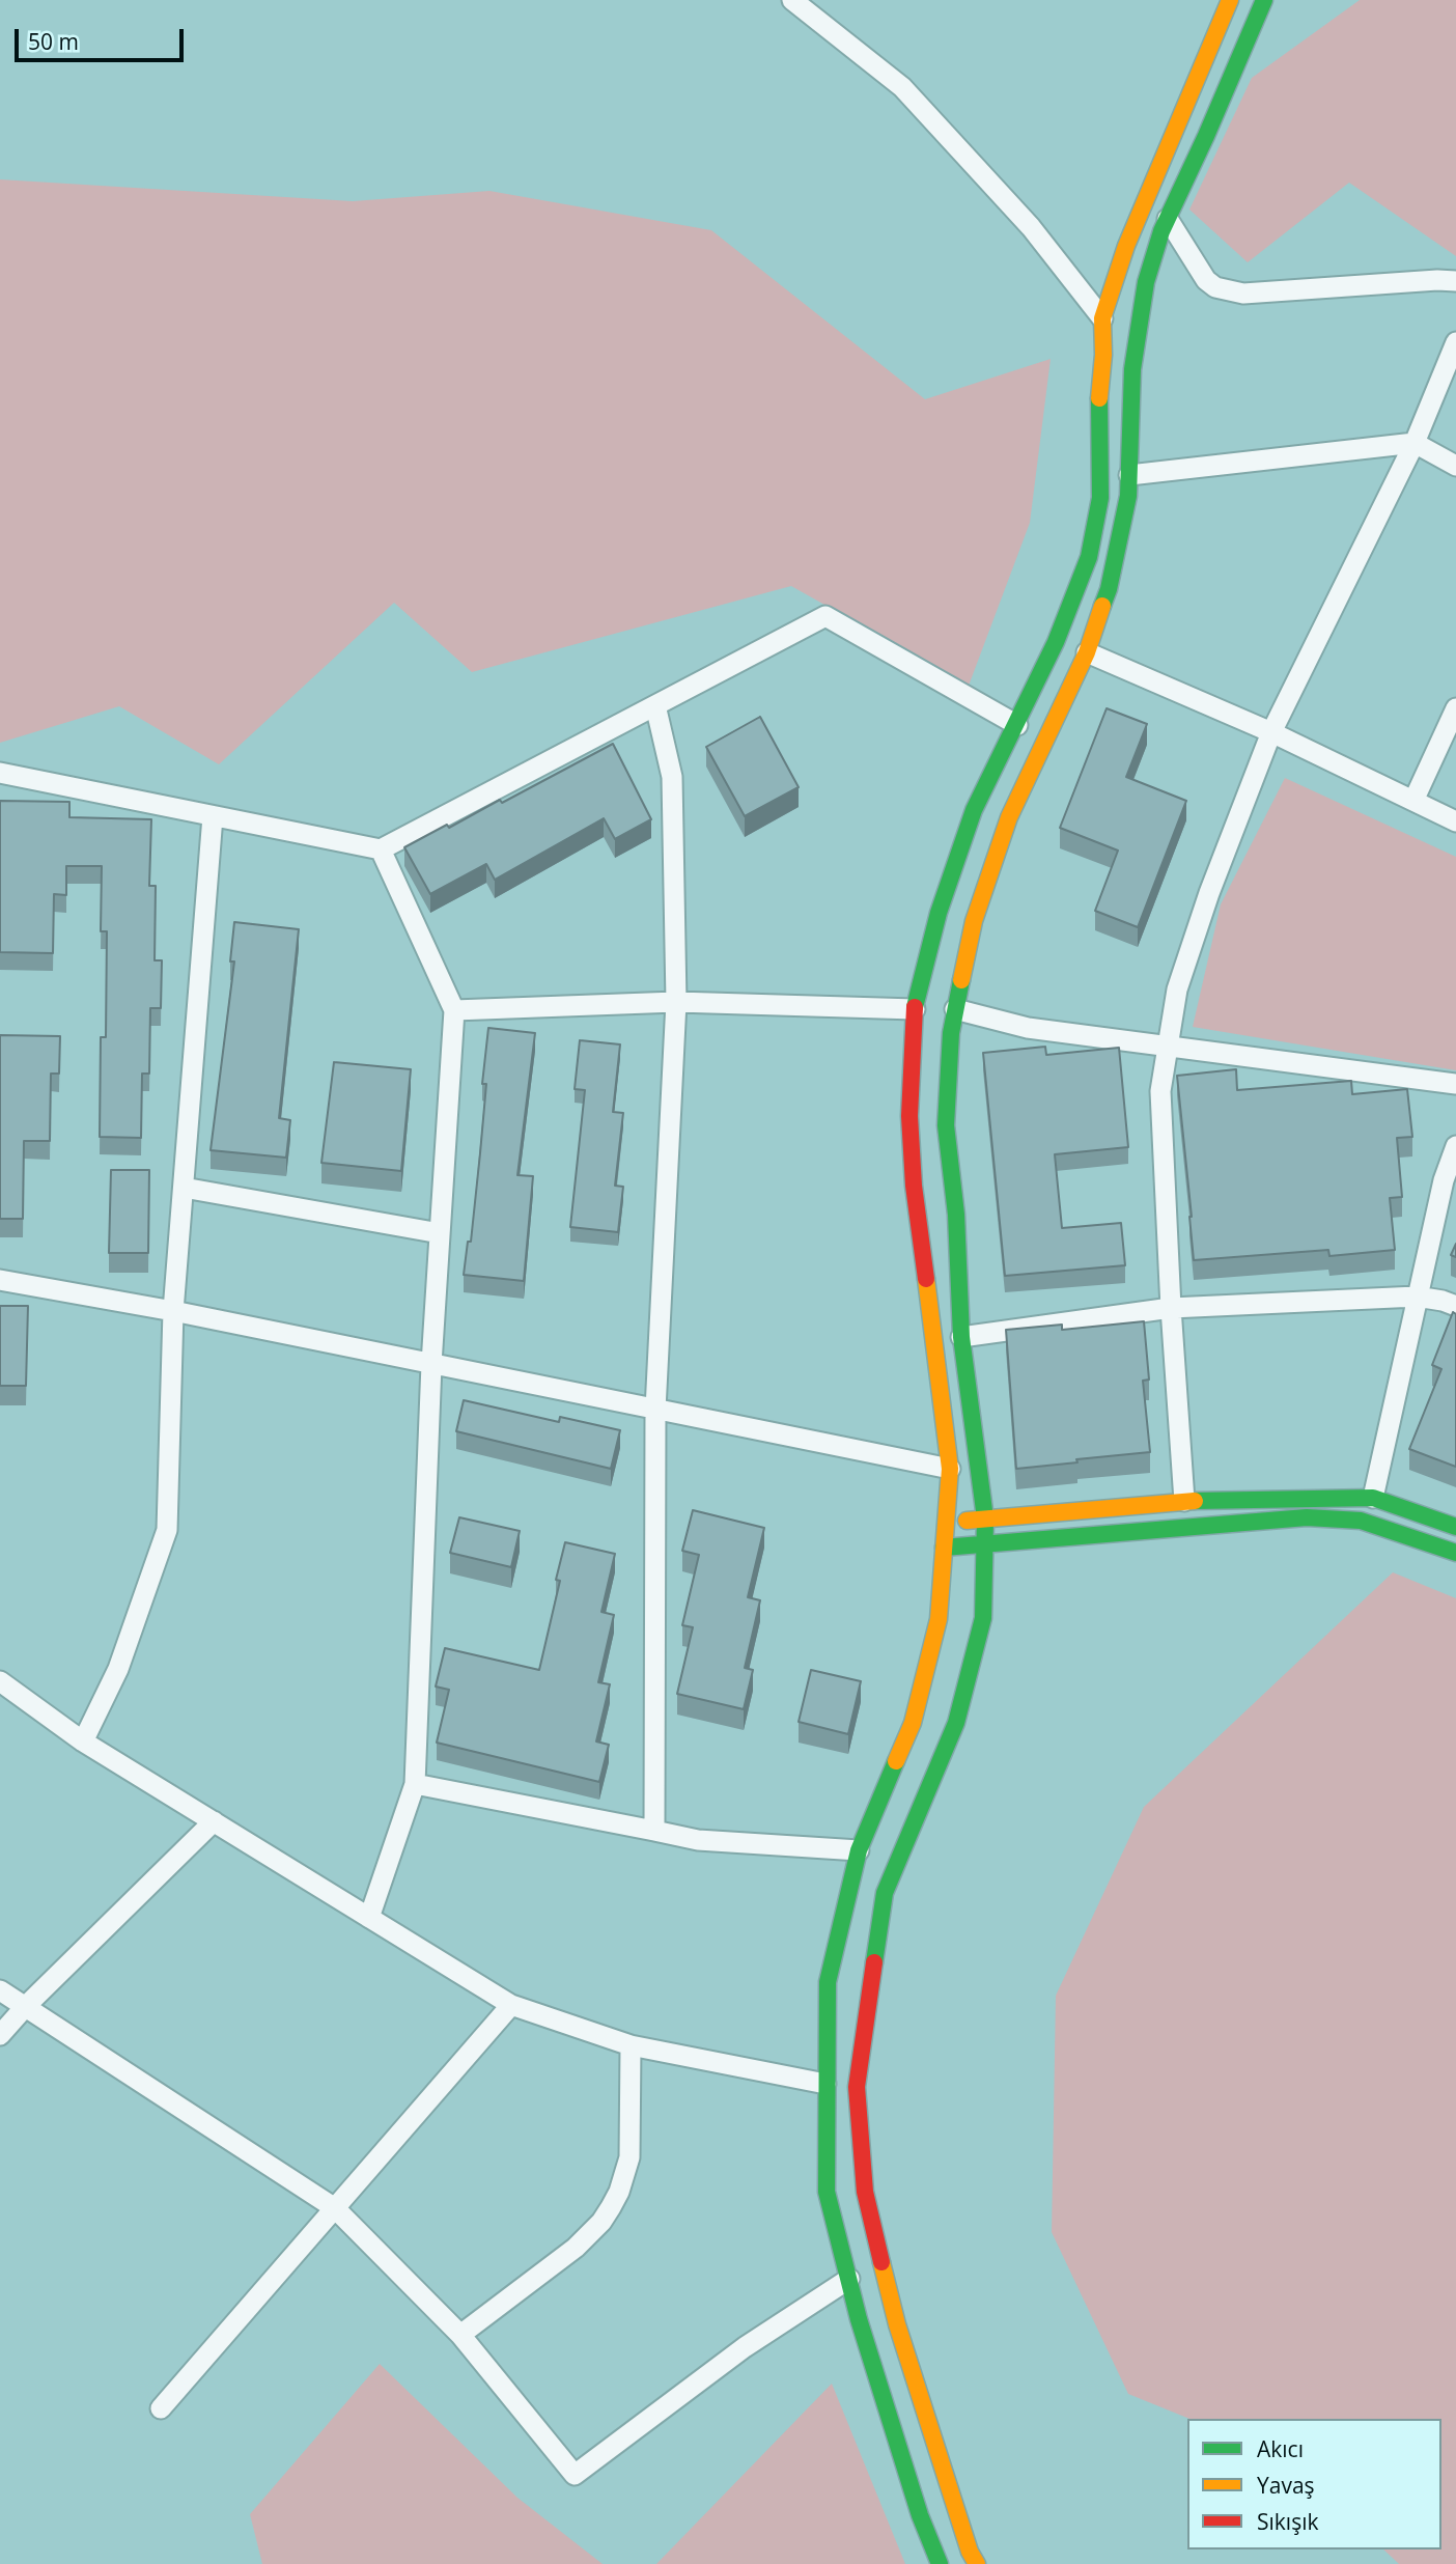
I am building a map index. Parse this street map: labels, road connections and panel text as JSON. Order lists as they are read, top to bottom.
{
  "legend": ["Akıcı", "Yavaş", "Sıkışık"],
  "scale_bar": "50 m"
}
